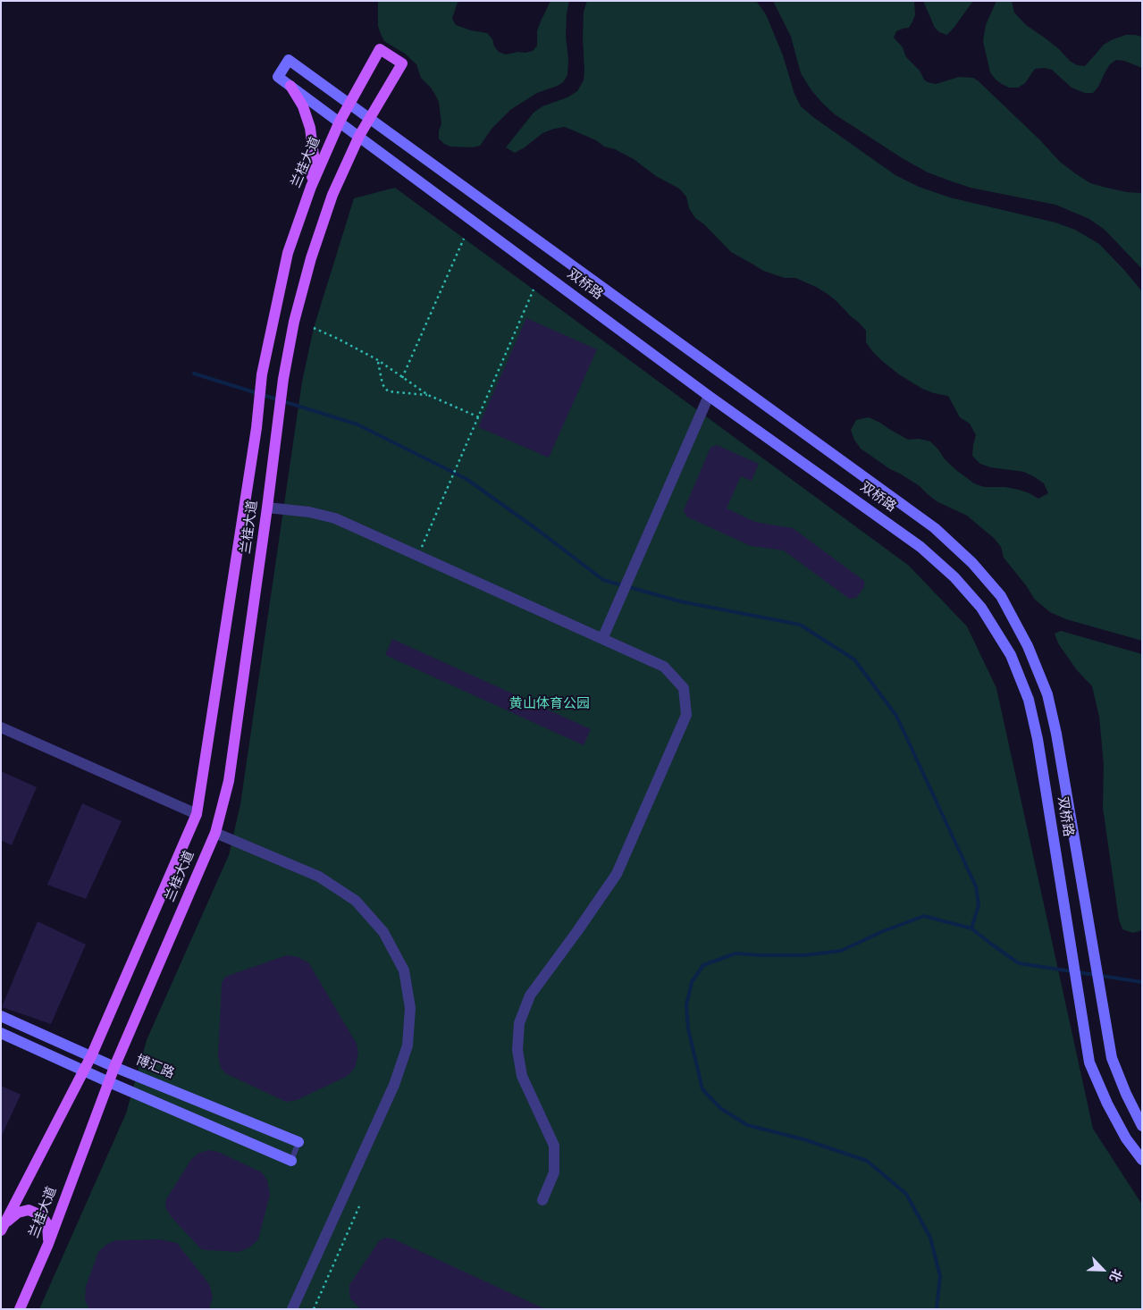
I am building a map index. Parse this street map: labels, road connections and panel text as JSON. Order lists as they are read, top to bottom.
{
  "streets": {
    "main road": ["兰桂大道", "双桥路", "博汇路"]
  },
  "crossings": [
    ["兰桂大道", "双桥路"],
    ["兰桂大道", "博汇路"]
  ],
  "parks": ["黄山体育公园"],
  "north": "bottom right"
}
